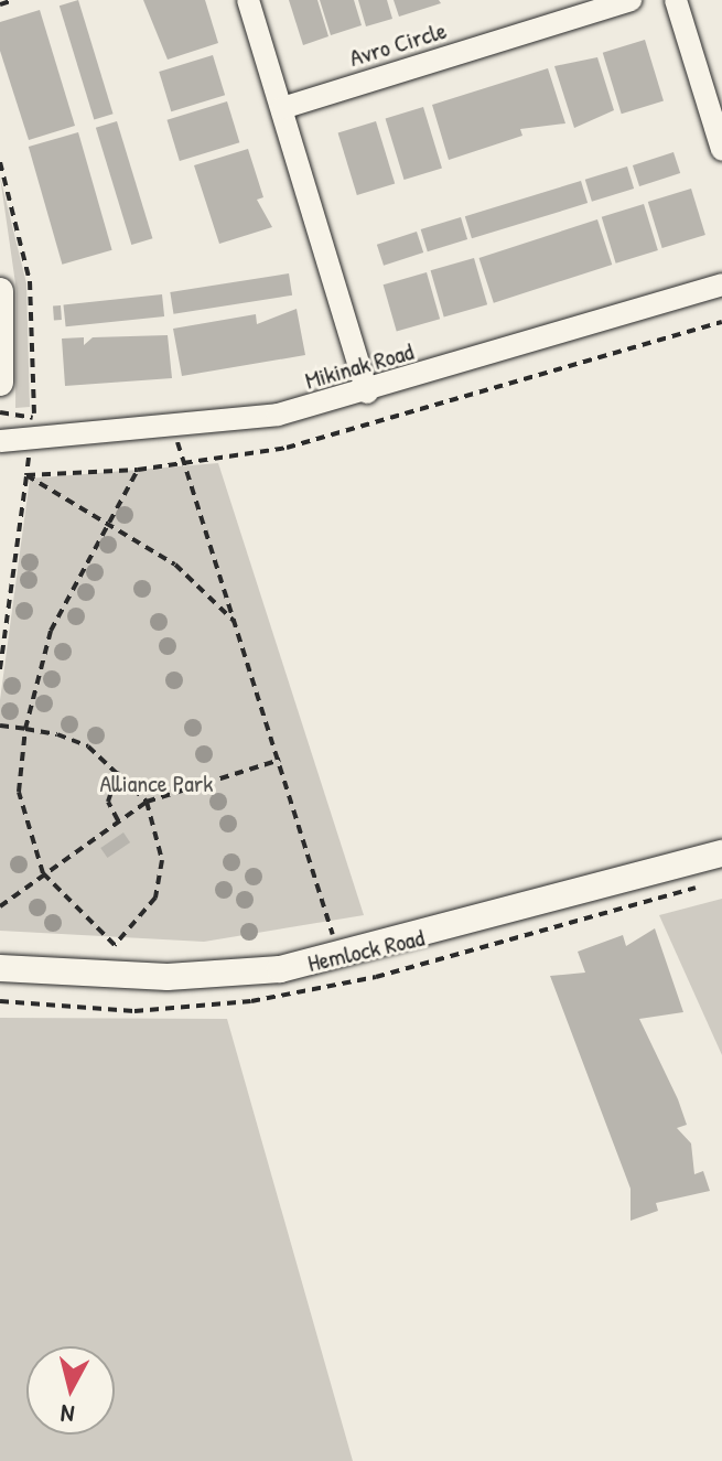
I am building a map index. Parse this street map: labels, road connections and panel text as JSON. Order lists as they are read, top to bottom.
{
  "streets": {
    "street": ["Avro Circle", "Mikinak Road", "Hemlock Road"]
  },
  "parks": ["Alliance Park"],
  "north": "bottom"
}
